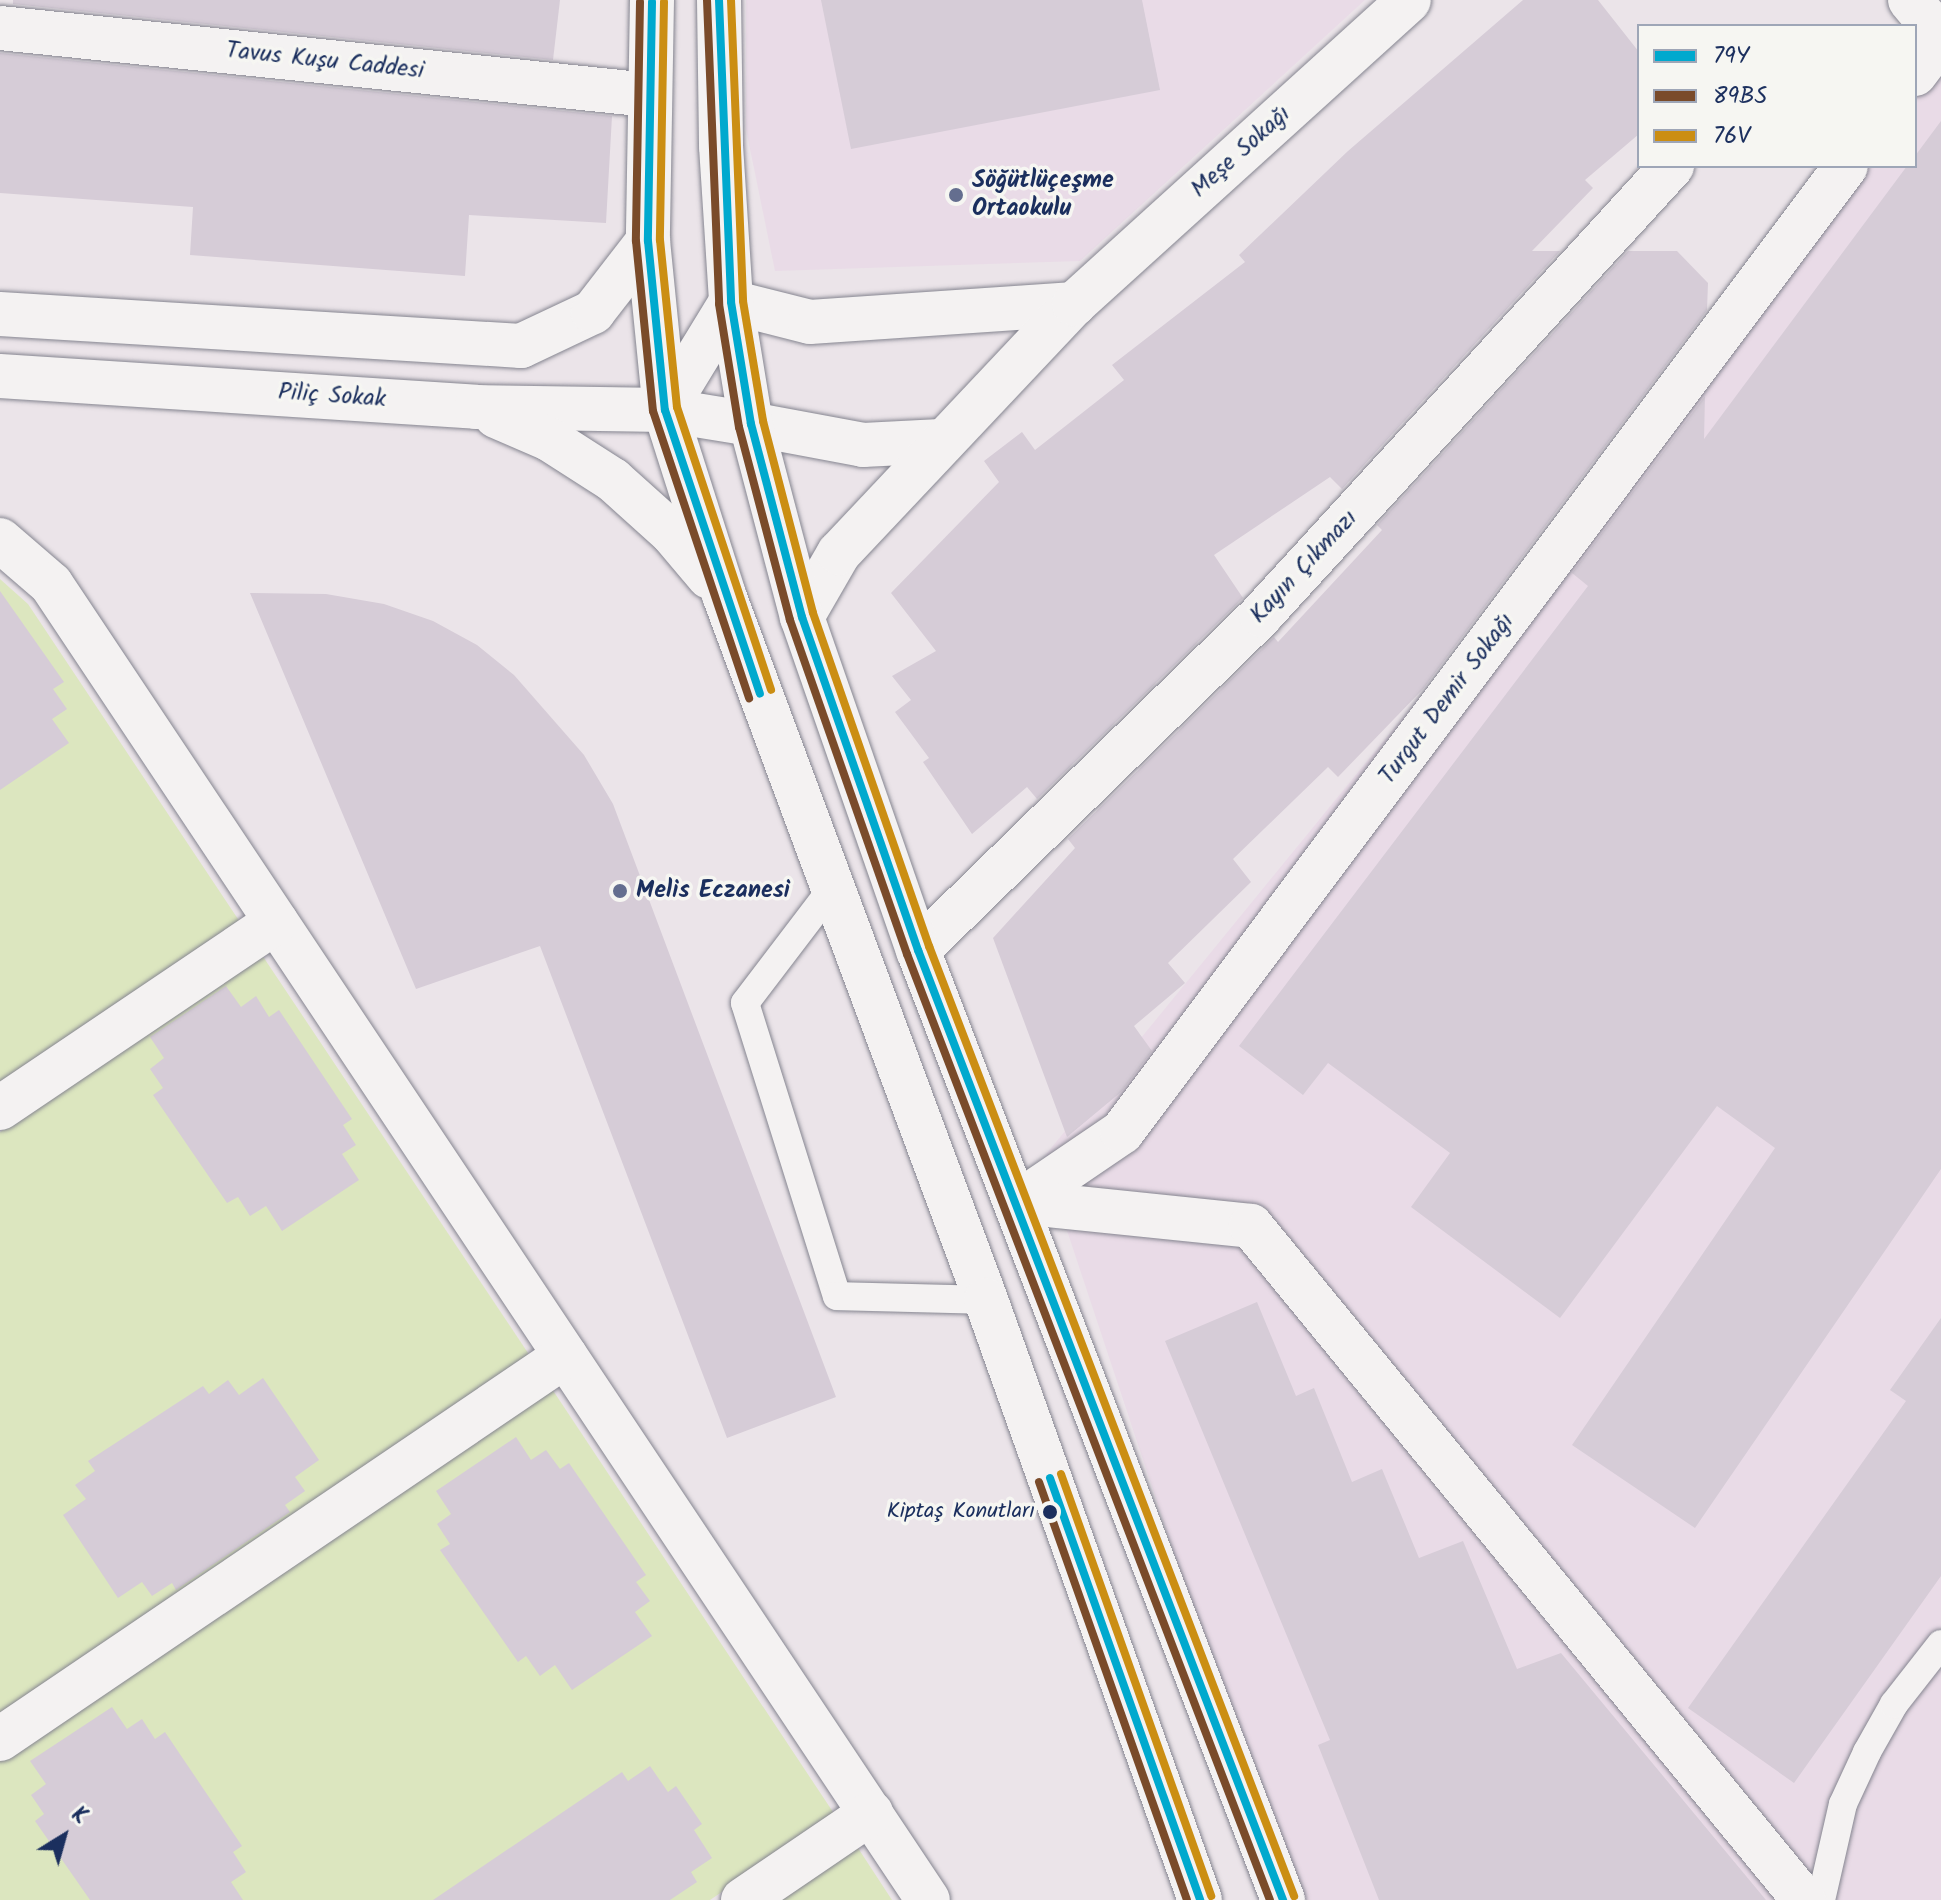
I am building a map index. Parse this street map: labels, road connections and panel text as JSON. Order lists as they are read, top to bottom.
{
  "streets": {
    "street": [
      "Tavus Kuşu Caddesi",
      "Meşe Sokağı",
      "Piliç Sokak",
      "Kayın Çıkmazı",
      "Turgut Demir Sokağı"
    ]
  },
  "crossings": [
    ["Meşe Sokağı", "Piliç Sokak"]
  ],
  "places": ["Söğütlüçeşme Ortaokulu", "Melis Eczanesi", "Kiptaş Konutları"],
  "lines": ["transit line 79Y", "transit line 89BS", "transit line 76V"],
  "legend": ["79Y", "89BS", "76V"],
  "north": "top right"
}
